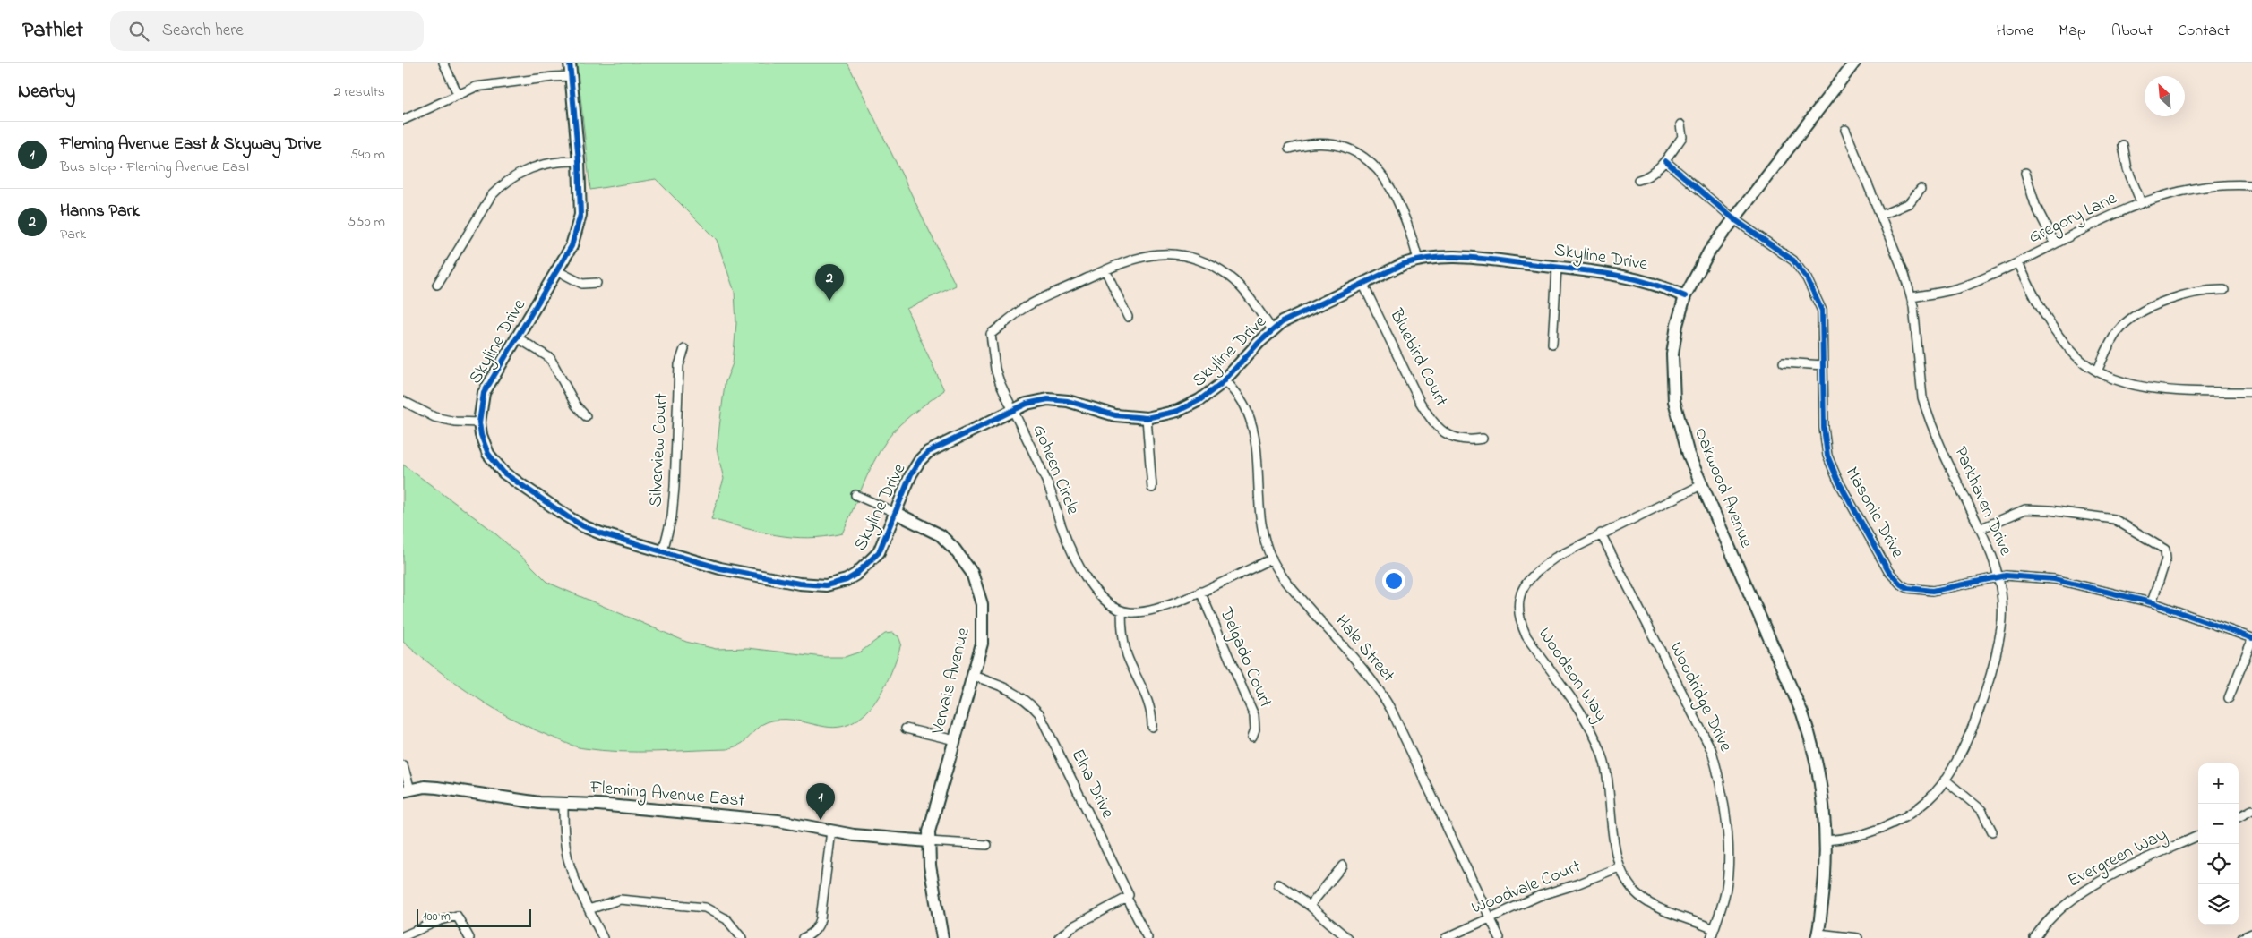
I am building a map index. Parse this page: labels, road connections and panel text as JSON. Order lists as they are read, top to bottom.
{
  "streets": {
    "street": [
      "Gregory Lane",
      "Skyline Drive",
      "Bluebird Court",
      "Silverview Court",
      "Goheen Circle",
      "Oakwood Avenue",
      "Parkhaven Drive",
      "Masonic Drive",
      "Hale Street",
      "Delgado Court",
      "Woodson Way",
      "Vervais Avenue",
      "Woodridge Drive",
      "Elna Drive",
      "Fleming Avenue East",
      "Evergreen Way",
      "Woodvale Court"
    ]
  },
  "crossings": [
    ["Gregory Lane", "Parkhaven Drive"],
    ["Skyline Drive", "Bluebird Court"],
    ["Skyline Drive", "Silverview Court"],
    ["Skyline Drive", "Goheen Circle"],
    ["Skyline Drive", "Oakwood Avenue"],
    ["Skyline Drive", "Hale Street"],
    ["Skyline Drive", "Vervais Avenue"],
    ["Oakwood Avenue", "Parkhaven Drive"],
    ["Oakwood Avenue", "Masonic Drive"],
    ["Oakwood Avenue", "Woodson Way"],
    ["Parkhaven Drive", "Masonic Drive"],
    ["Hale Street", "Woodvale Court"],
    ["Woodson Way", "Woodridge Drive"],
    ["Woodson Way", "Woodvale Court"],
    ["Vervais Avenue", "Elna Drive"],
    ["Vervais Avenue", "Fleming Avenue East"]
  ],
  "scale_bar": "100 m",
  "north": "top left",
  "page": {
    "header": "Pathlet",
    "search": "Search here",
    "nav": [
      "Home",
      "Map",
      "About",
      "Contact"
    ],
    "heading": ["Nearby", "2 results"],
    "list": [
      {
        "mark": "1",
        "name": "Fleming Avenue East & Skyway Drive",
        "note": "Bus stop · Fleming Avenue East",
        "value": "540 m"
      },
      {
        "mark": "2",
        "name": "Hanns Park",
        "note": "Park",
        "value": "550 m"
      }
    ],
    "pins": ["2", "1"],
    "map_buttons": ["+", "−"],
    "scale": "100 m"
  }
}
